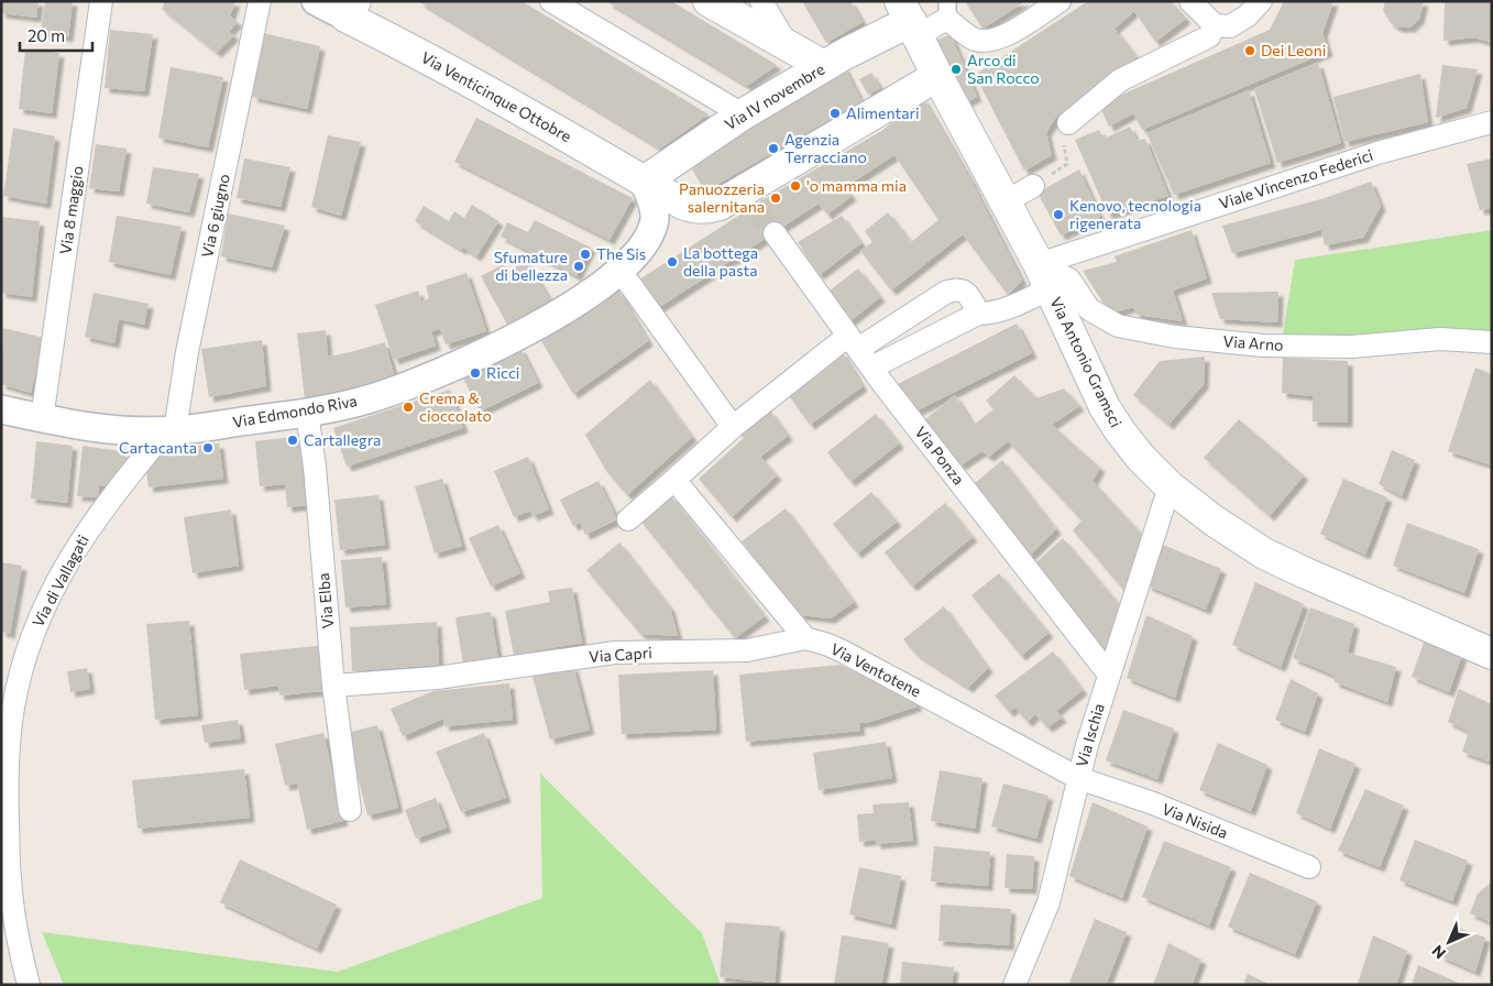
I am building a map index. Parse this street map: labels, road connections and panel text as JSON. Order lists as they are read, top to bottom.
{
  "streets": {
    "main road": ["Via Venticinque Ottobre", "Via IV novembre", "Via Antonio Gramsci"],
    "street": [
      "Viale Vincenzo Federici",
      "Via 8 maggio",
      "Via 6 giugno",
      "Via Arno",
      "Via Edmondo Riva",
      "Via Ponza",
      "Via di Vallagati",
      "Via Elba",
      "Via Capri",
      "Via Ventotene",
      "Via Ischia",
      "Via Nisida"
    ]
  },
  "crossings": [
    ["Via Venticinque Ottobre", "Via IV novembre"],
    ["Via Venticinque Ottobre", "Via Antonio Gramsci"],
    ["Via Venticinque Ottobre", "Via Edmondo Riva"],
    ["Via IV novembre", "Via Antonio Gramsci"],
    ["Via IV novembre", "Via Edmondo Riva"],
    ["Viale Vincenzo Federici", "Via Arno"],
    ["Viale Vincenzo Federici", "Via Antonio Gramsci"],
    ["Viale Vincenzo Federici", "Via Ponza"],
    ["Via 8 maggio", "Via Edmondo Riva"],
    ["Via 6 giugno", "Via Edmondo Riva"],
    ["Via 6 giugno", "Via di Vallagati"],
    ["Via Arno", "Via Antonio Gramsci"],
    ["Via Antonio Gramsci", "Via Ischia"],
    ["Via Edmondo Riva", "Via di Vallagati"],
    ["Via Edmondo Riva", "Via Elba"],
    ["Via Ponza", "Via Ischia"],
    ["Via Elba", "Via Capri"],
    ["Via Capri", "Via Ventotene"],
    ["Via Ventotene", "Via Ischia"],
    ["Via Ventotene", "Via Nisida"],
    ["Via Ischia", "Via Nisida"]
  ],
  "places": [
    "Dei Leoni",
    "Arco di San Rocco",
    "Alimentari",
    "Agenzia Terracciano",
    "'o mamma mia",
    "Panuozzeria salernitana",
    "Kenovo, tecnologia rigenerata",
    "The Sis",
    "La bottega della pasta",
    "Sfumature di bellezza",
    "Ricci",
    "Crema & cioccolato",
    "Cartallegra",
    "Cartacanta"
  ],
  "scale_bar": "20 m",
  "north": "bottom left"
}
